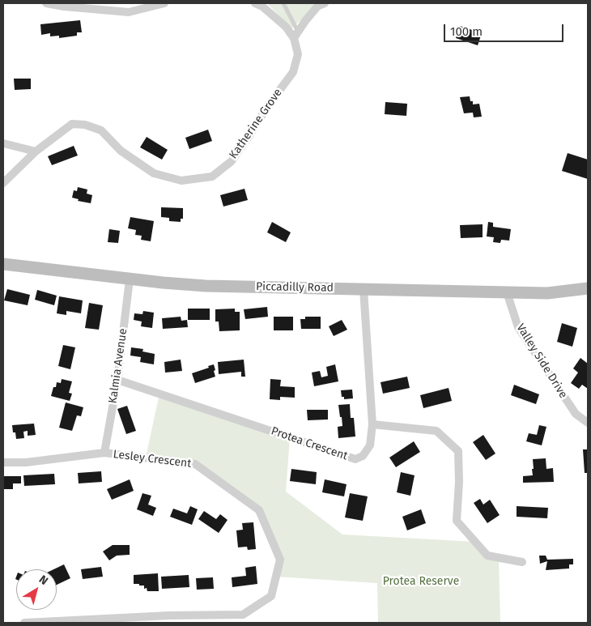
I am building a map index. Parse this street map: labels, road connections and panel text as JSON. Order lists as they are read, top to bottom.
{
  "streets": {
    "main road": ["Piccadilly Road"],
    "street": [
      "Katherine Grove",
      "Valley Side Drive",
      "Kalmia Avenue",
      "Protea Crescent",
      "Lesley Crescent"
    ]
  },
  "crossings": [
    ["Piccadilly Road", "Valley Side Drive"],
    ["Piccadilly Road", "Kalmia Avenue"],
    ["Piccadilly Road", "Protea Crescent"],
    ["Kalmia Avenue", "Protea Crescent"],
    ["Kalmia Avenue", "Lesley Crescent"]
  ],
  "parks": ["Protea Reserve"],
  "scale_bar": "100 m",
  "north": "top right"
}
